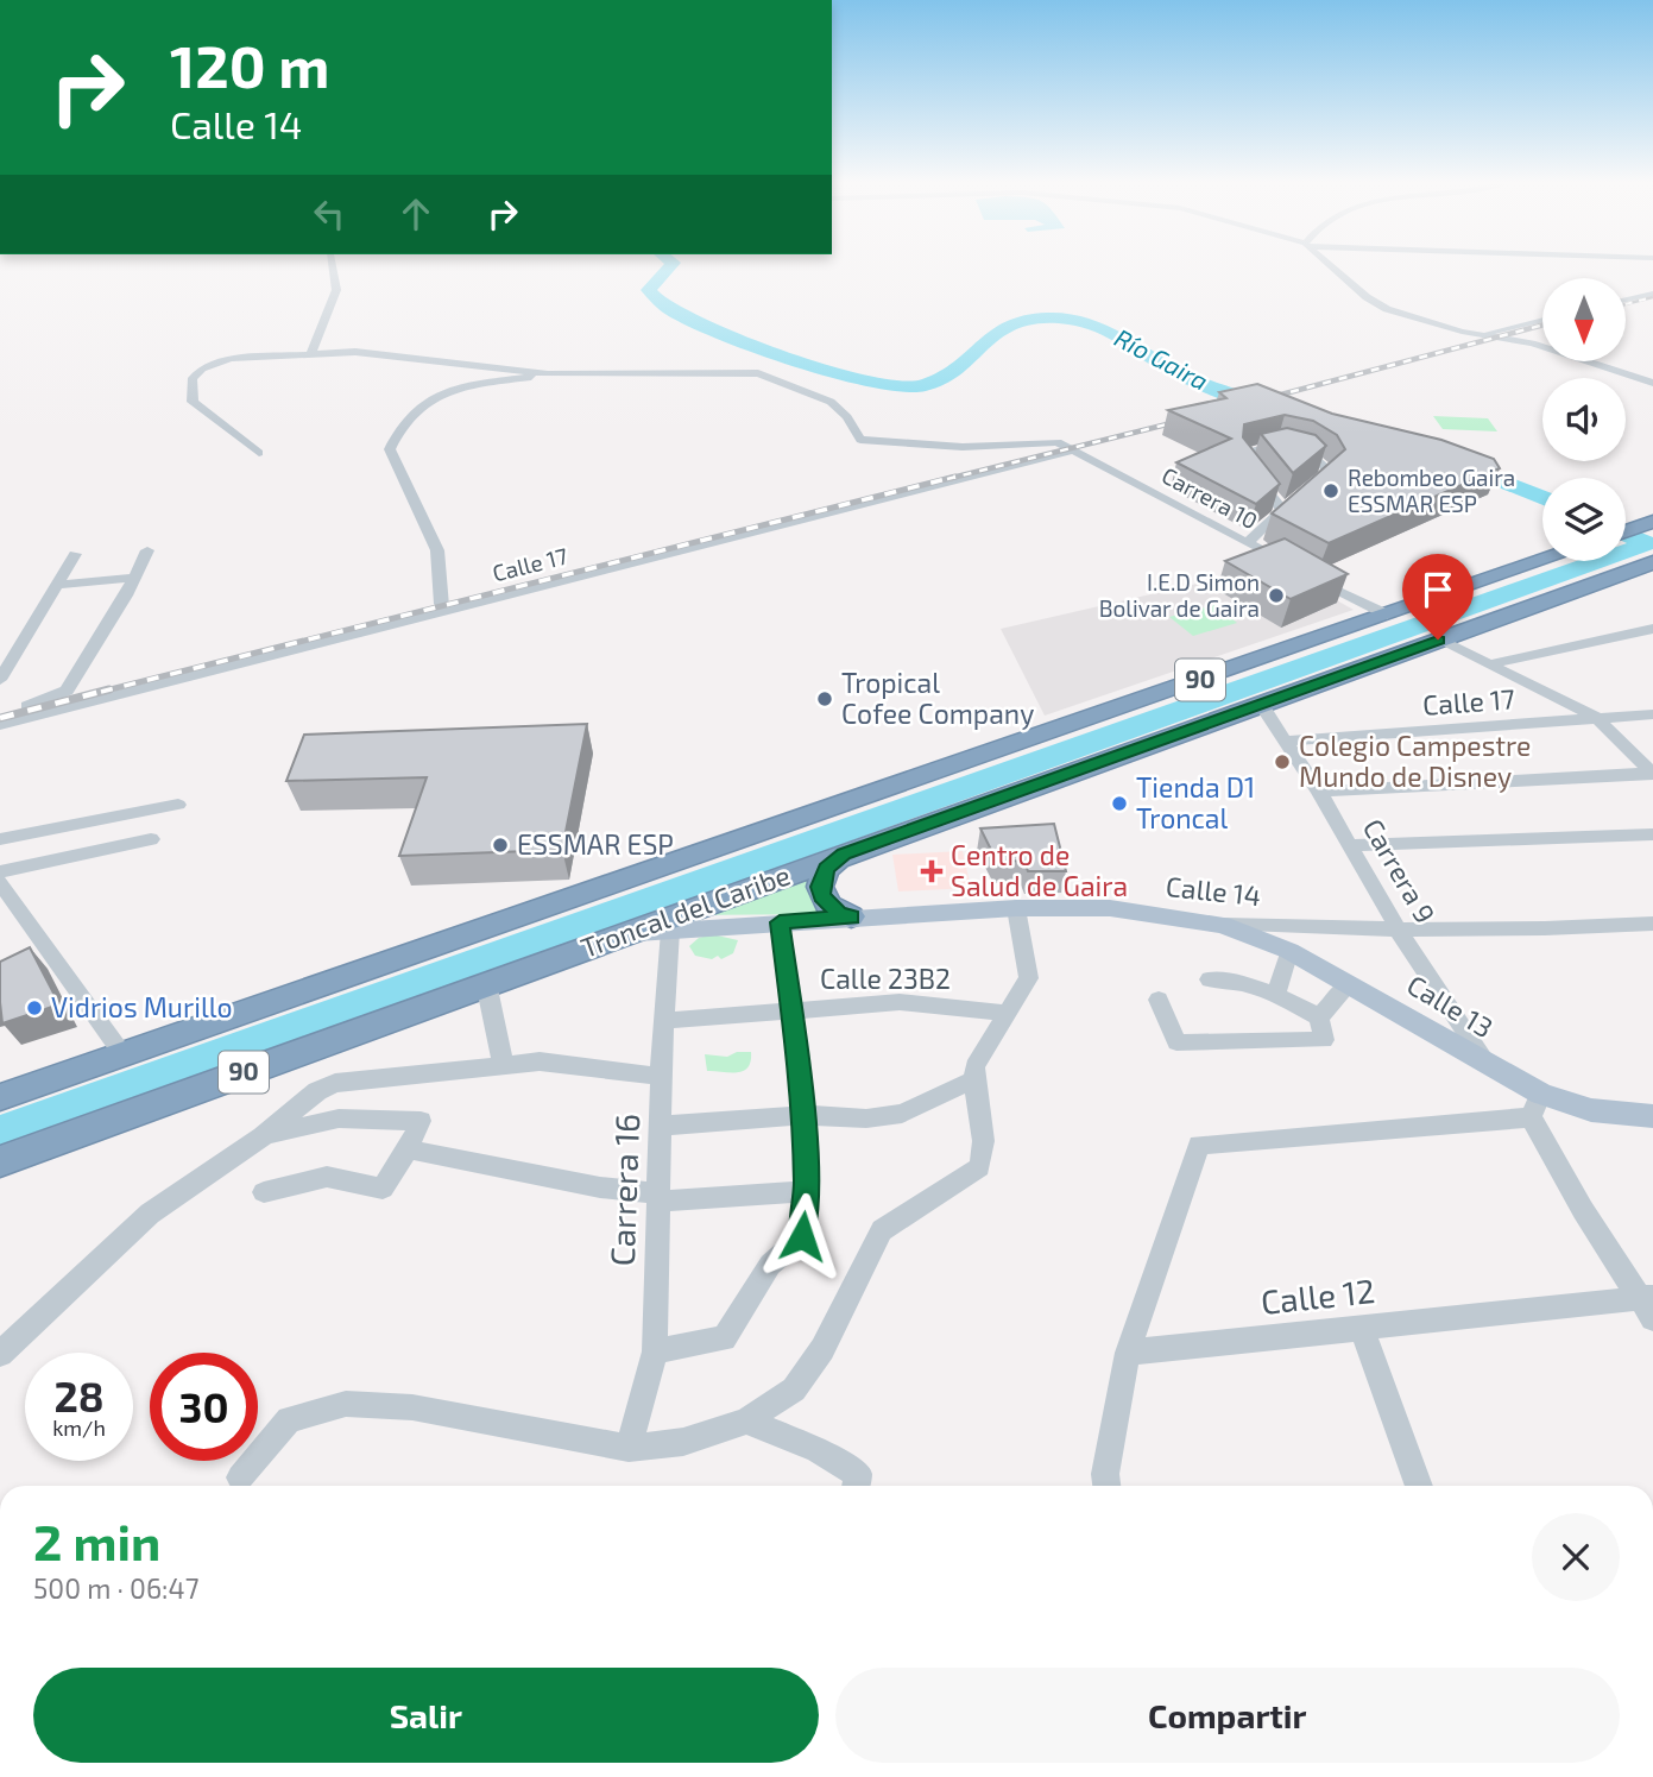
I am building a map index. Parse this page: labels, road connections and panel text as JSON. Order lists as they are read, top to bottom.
{
  "streets": {
    "highway": ["90", "Troncal del Caribe"],
    "main road": ["Calle 14", "Calle 13"],
    "street": [
      "Carrera 10",
      "Calle 17",
      "Carrera 9",
      "Calle 23B2",
      "Carrera 16",
      "Calle 12"
    ]
  },
  "crossings": [
    ["Carrera 10", "Calle 17"],
    ["Calle 17", "Carrera 9"],
    ["Carrera 9", "Calle 14"],
    ["Carrera 9", "Troncal del Caribe"],
    ["Carrera 9", "Calle 13"],
    ["Calle 14", "Troncal del Caribe"],
    ["Calle 14", "Calle 13"],
    ["Calle 14", "Carrera 16"],
    ["Calle 23B2", "Carrera 16"],
    ["Calle 13", "Calle 12"]
  ],
  "water": ["Río Gaira"],
  "places": {
    "other": [
      "Rebombeo Gaira ESSMAR ESP",
      "I.E.D Simon Bolivar de Gaira",
      "Tropical Cofee Company",
      "Colegio Campestre Mundo de Disney",
      "Tienda D1 Troncal",
      "ESSMAR ESP",
      "Vidrios Murillo"
    ],
    "health": ["Centro de Salud de Gaira"]
  },
  "north": "bottom",
  "page": {
    "turn": ["120 m", "Calle 14"],
    "speed": "28 km/h",
    "limit": "30",
    "heading": ["2 min", "500 m · 06:47"],
    "buttons": ["Salir", "Compartir"]
  }
}
